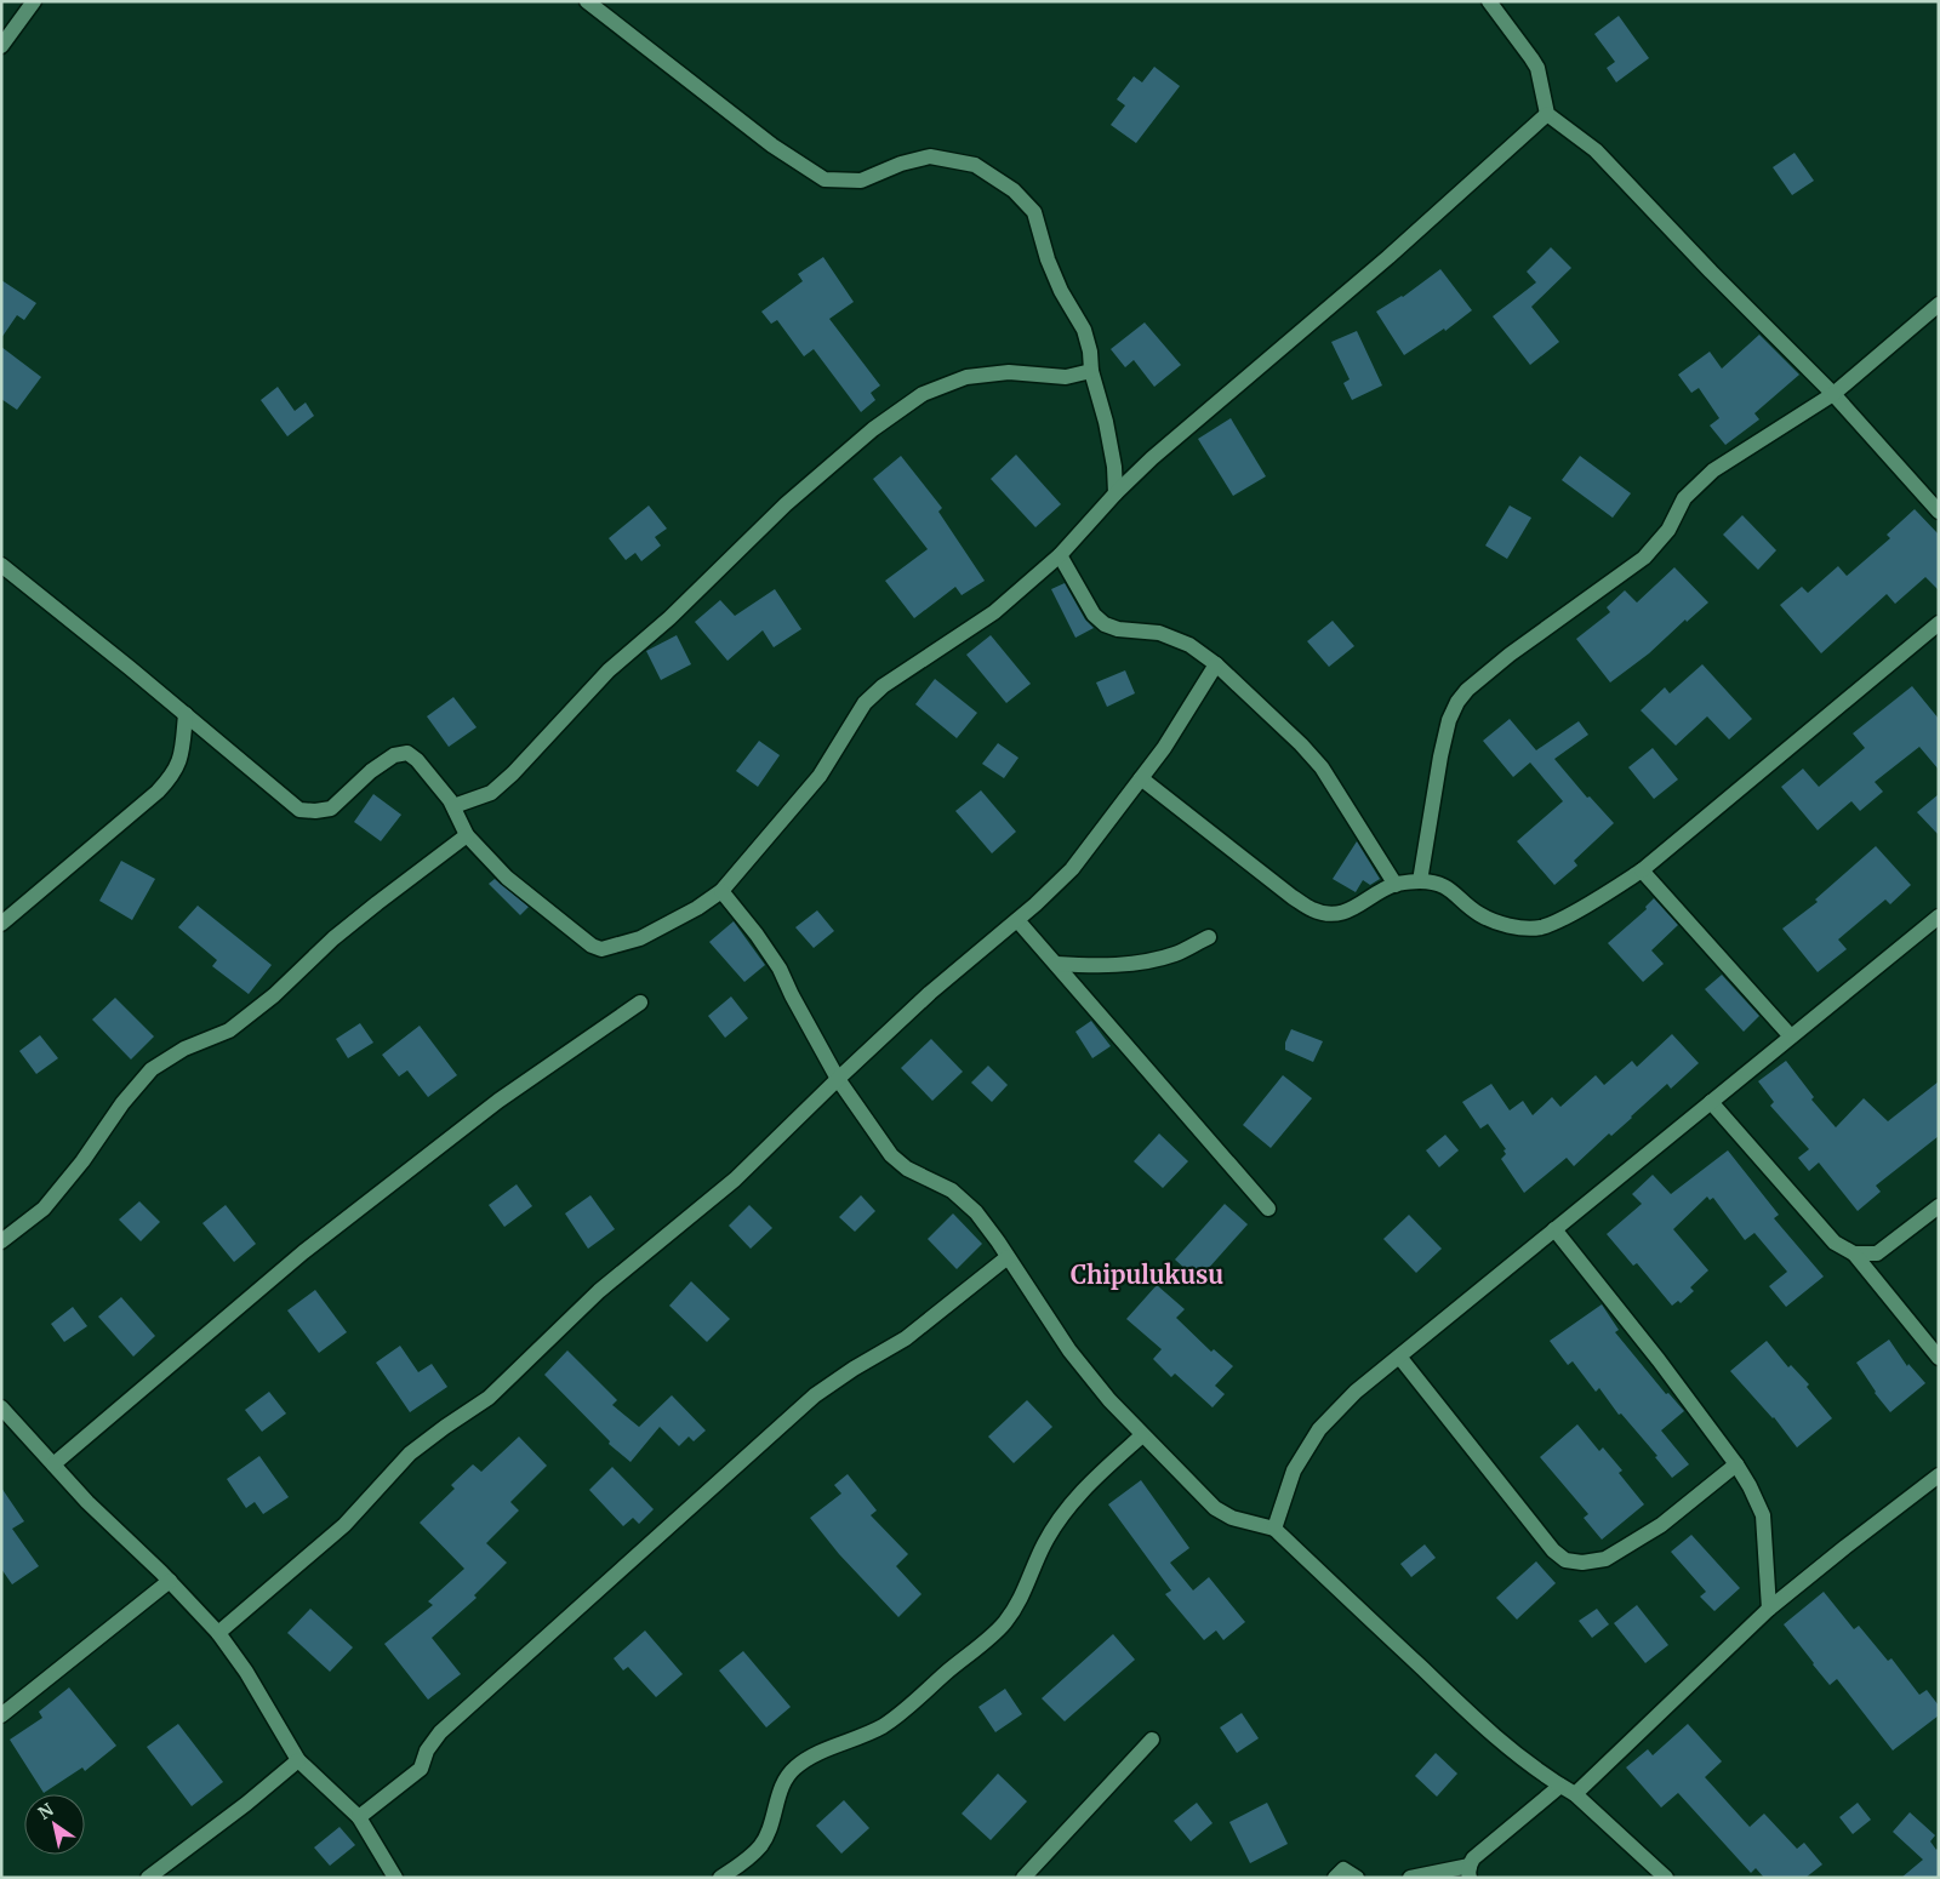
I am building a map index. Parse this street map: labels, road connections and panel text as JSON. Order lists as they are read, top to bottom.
{
  "districts": ["Chipulukusu"],
  "north": "top left"
}
